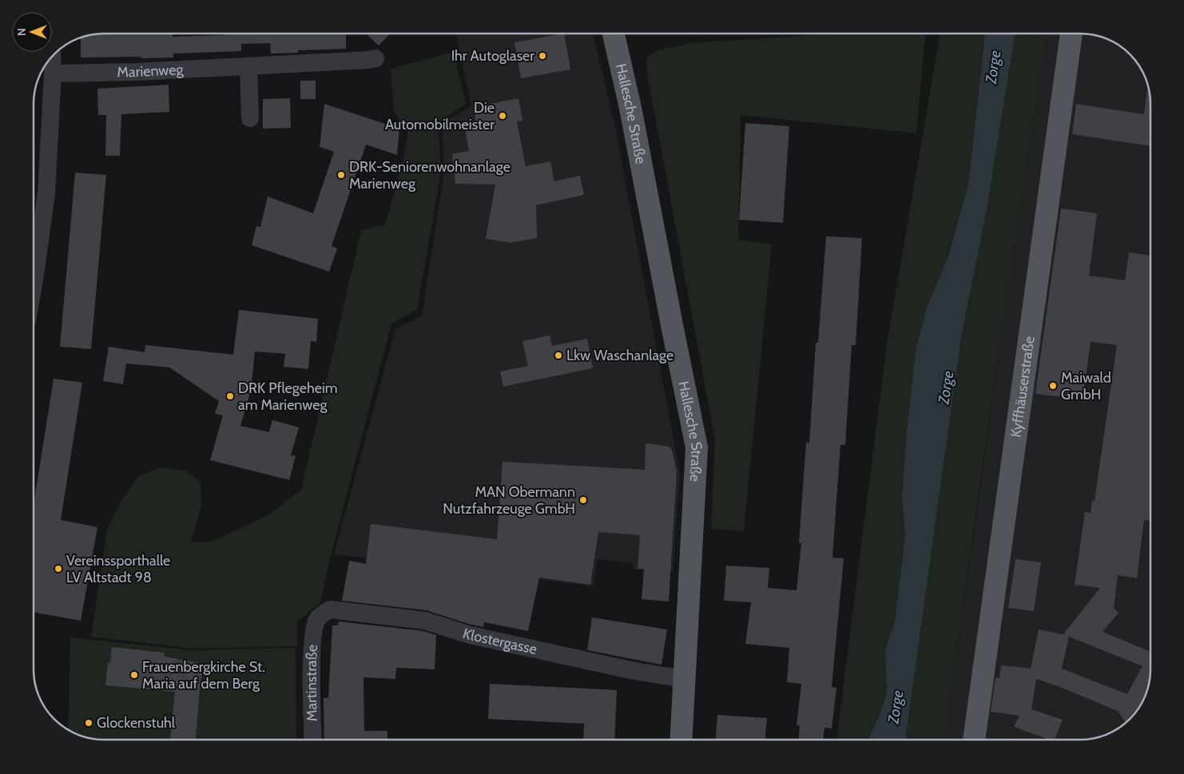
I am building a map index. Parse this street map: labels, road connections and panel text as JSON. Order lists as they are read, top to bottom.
{
  "streets": {
    "main road": ["Hallesche Straße", "Kyffhäuserstraße"],
    "street": ["Marienweg", "Klostergasse", "Martinstraße"]
  },
  "crossings": [
    ["Hallesche Straße", "Klostergasse"],
    ["Klostergasse", "Martinstraße"]
  ],
  "water": ["Zorge"],
  "places": [
    "Ihr Autoglaser",
    "Die Automobilmeister",
    "DRK-Seniorenwohnanlage Marienweg",
    "Lkw Waschanlage",
    "Maiwald GmbH",
    "DRK Pflegeheim am Marienweg",
    "MAN Obermann Nutzfahrzeuge GmbH",
    "Vereinssporthalle LV Altstadt 98",
    "Frauenbergkirche St. Maria auf dem Berg",
    "Glockenstuhl"
  ],
  "north": "left"
}
